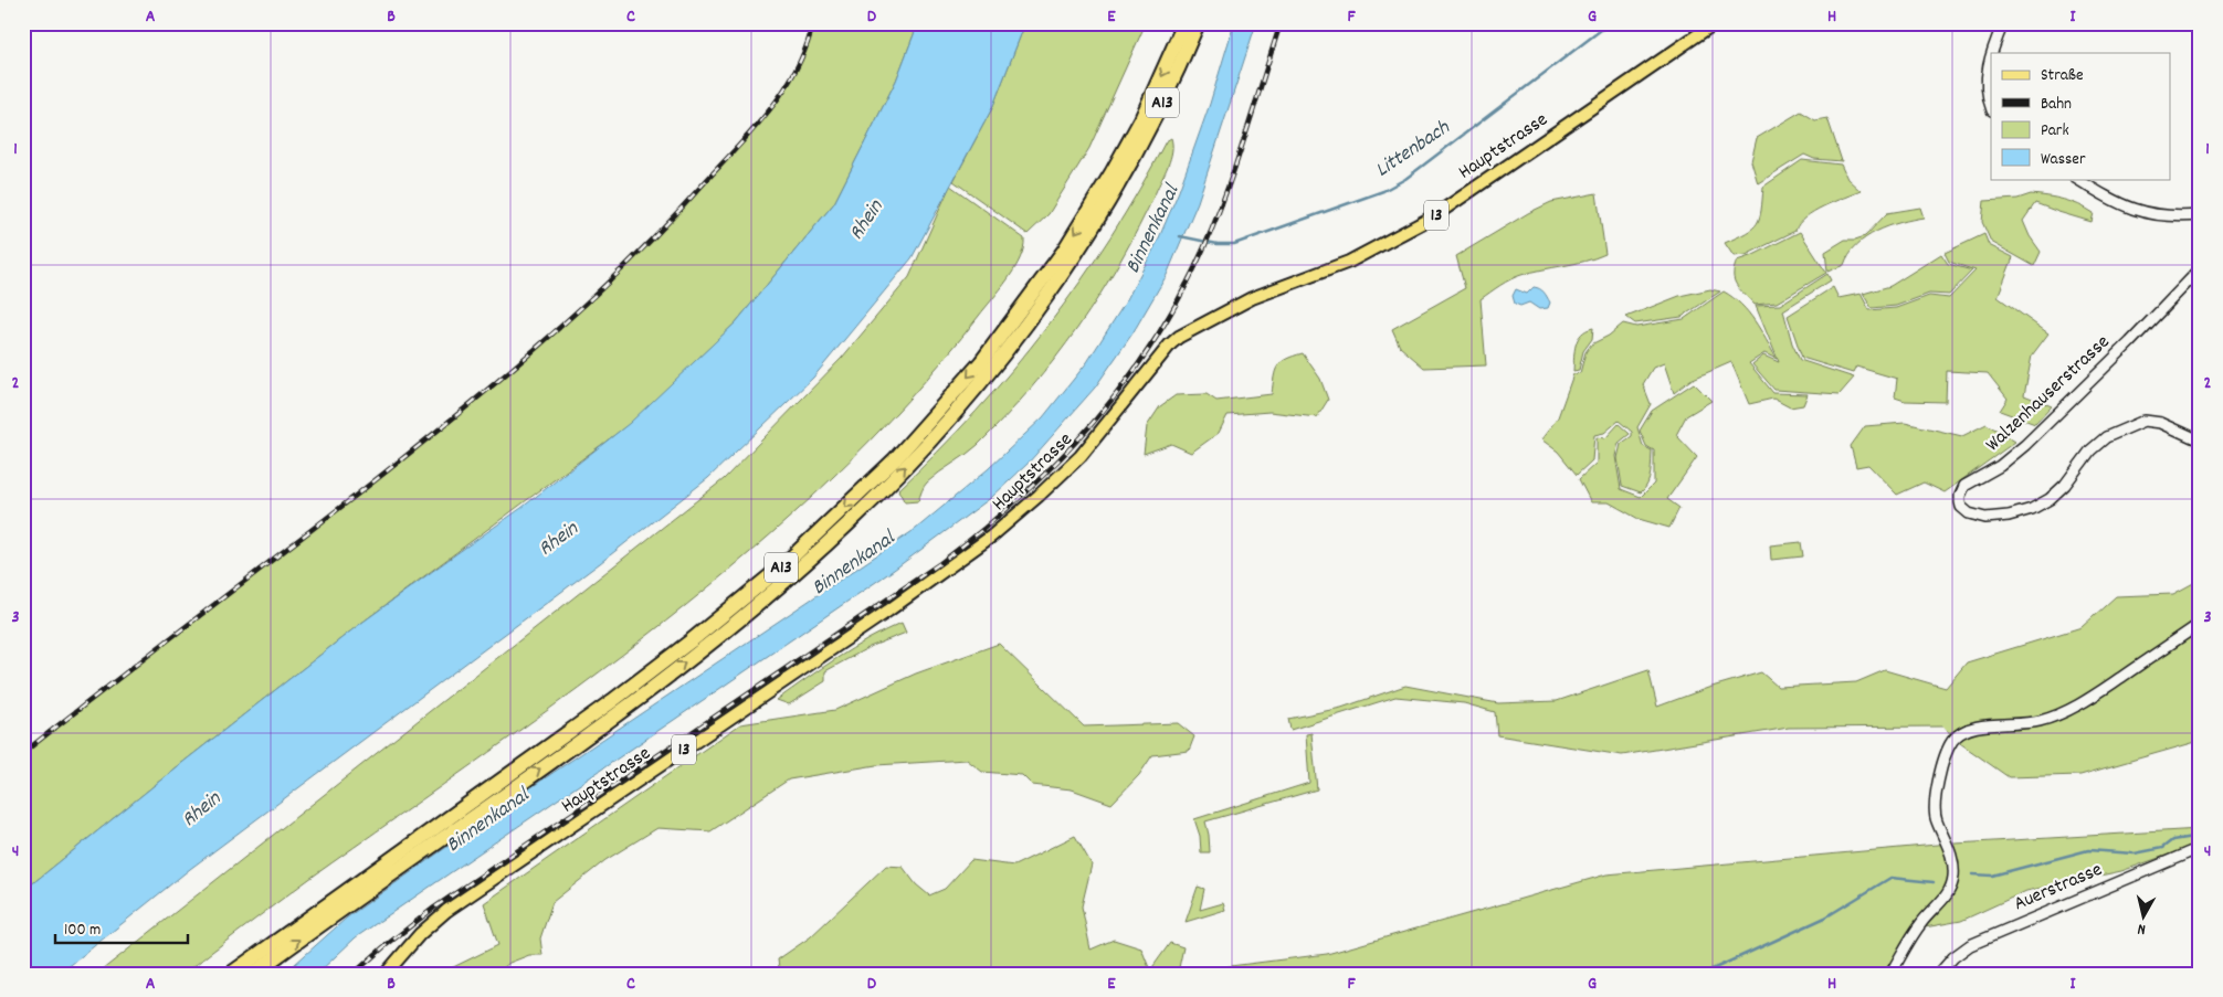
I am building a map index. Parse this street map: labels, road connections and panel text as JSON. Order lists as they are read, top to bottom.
{
  "streets": {
    "highway": ["A13"],
    "main road": ["Hauptstrasse", "13"],
    "street": ["Walzenhauserstrasse", "Auerstrasse"]
  },
  "water": ["Littenbach", "Rhein", "Binnenkanal"],
  "legend": [
    "Straße",
    "Bahn",
    "Park",
    "Wasser"
  ],
  "scale_bar": "100 m",
  "north": "bottom",
  "grid": {
    "columns": [
      "A",
      "B",
      "C",
      "D",
      "E",
      "F",
      "G",
      "H",
      "I"
    ],
    "rows": [
      "1",
      "2",
      "3",
      "4"
    ]
  }
}
